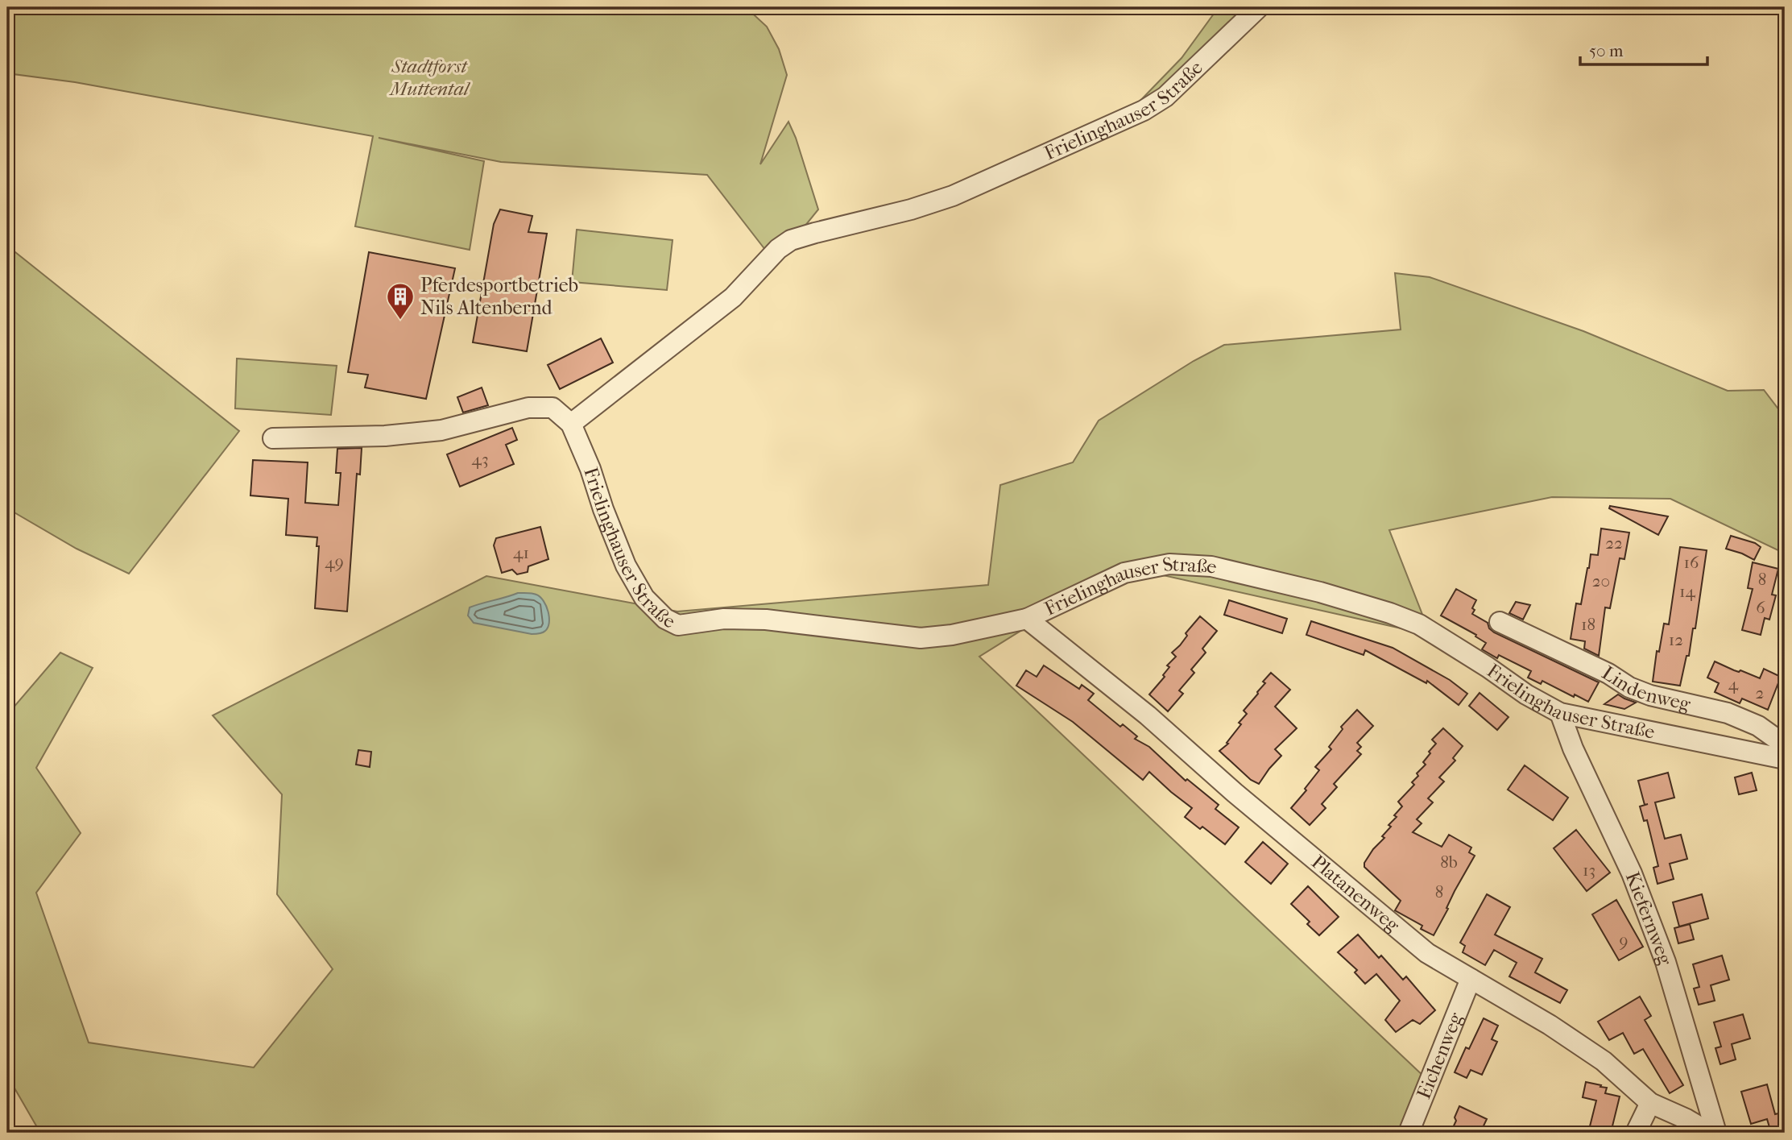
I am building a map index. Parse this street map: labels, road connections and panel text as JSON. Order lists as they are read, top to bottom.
{
  "streets": {
    "street": [
      "Frielinghauser Straße",
      "Lindenweg",
      "Platanenweg",
      "Kiefernweg",
      "Eichenweg"
    ]
  },
  "crossings": [
    ["Frielinghauser Straße", "Lindenweg"],
    ["Frielinghauser Straße", "Platanenweg"],
    ["Frielinghauser Straße", "Kiefernweg"],
    ["Platanenweg", "Eichenweg"]
  ],
  "parks": ["Stadtforst Muttental"],
  "places": {
    "building": ["Pferdesportbetrieb Nils Altenbernd"]
  },
  "house_numbers": [
    "43",
    "22",
    "41",
    "49",
    "16",
    "8",
    "20",
    "14",
    "6",
    "18",
    "12",
    "4",
    "2",
    "8b",
    "13",
    "8",
    "9"
  ],
  "scale_bar": "50 m"
}
